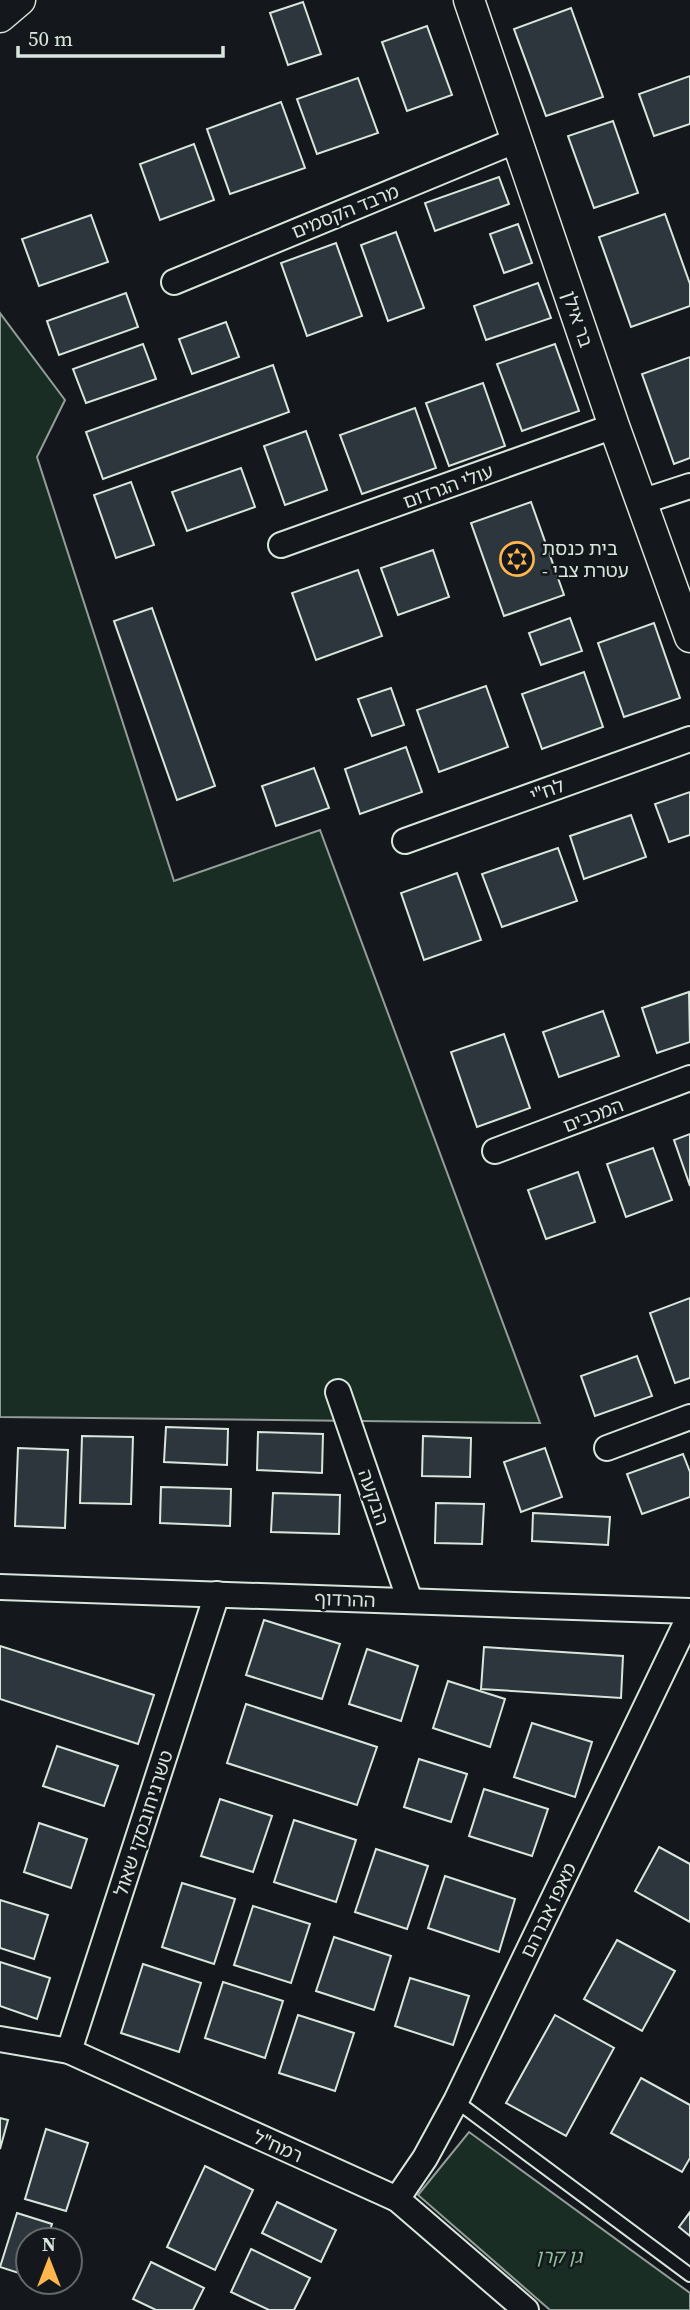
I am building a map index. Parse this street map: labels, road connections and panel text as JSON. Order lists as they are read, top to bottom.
{
  "streets": {
    "street": [
      "מרבד הקסמים",
      "בר אילן",
      "עולי הגרדום",
      "לח\"י",
      "המכבים",
      "הבקעה",
      "ההרדוף",
      "טשרניחובסקי שאול",
      "מאפו אברהם",
      "רמח\"ל"
    ]
  },
  "crossings": [
    ["מרבד הקסמים", "בר אילן"],
    ["בר אילן", "עולי הגרדום"],
    ["הבקעה", "ההרדוף"],
    ["ההרדוף", "טשרניחובסקי שאול"],
    ["ההרדוף", "מאפו אברהם"],
    ["טשרניחובסקי שאול", "רמח\"ל"],
    ["מאפו אברהם", "רמח\"ל"]
  ],
  "parks": ["גן קרן"],
  "places": {
    "synagogue": ["בית כנסת - עטרת צבי"]
  },
  "scale_bar": "50 m",
  "north": "top"
}
